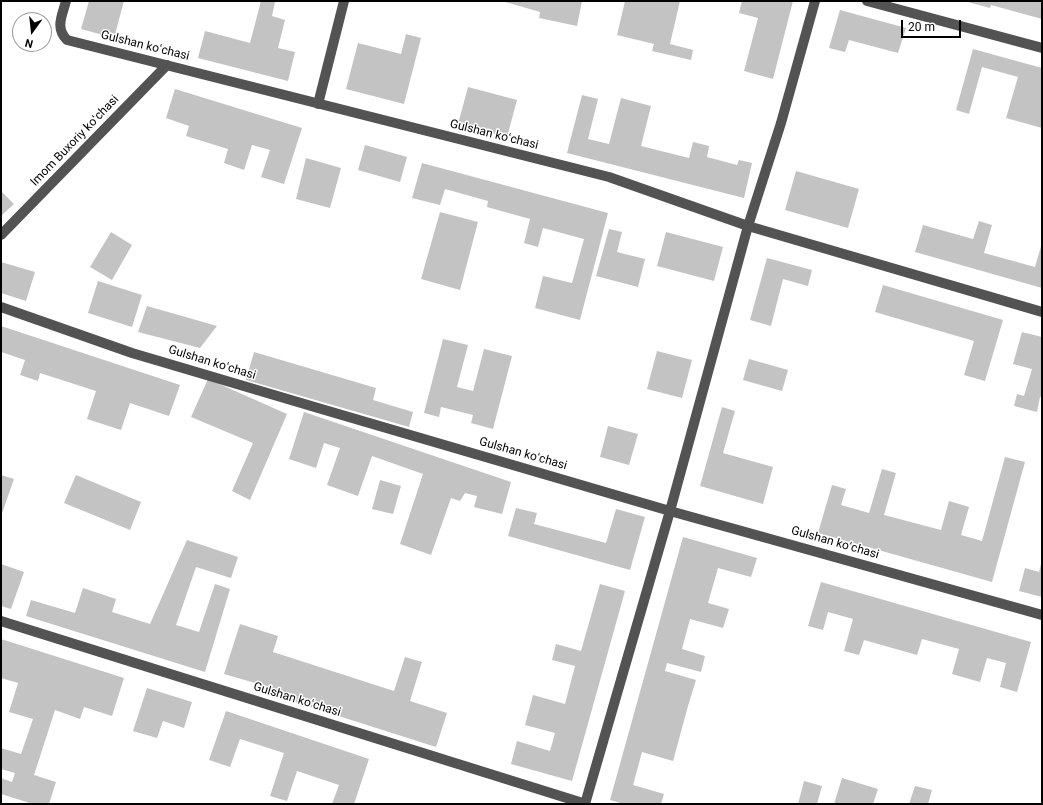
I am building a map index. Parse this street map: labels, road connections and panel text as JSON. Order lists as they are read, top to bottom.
{
  "streets": {
    "street": ["Gulshan koʻchasi", "Imom Buxoriy koʻchasi"]
  },
  "crossings": [
    ["Gulshan koʻchasi", "Imom Buxoriy koʻchasi"]
  ],
  "scale_bar": "20 m",
  "north": "bottom"
}
